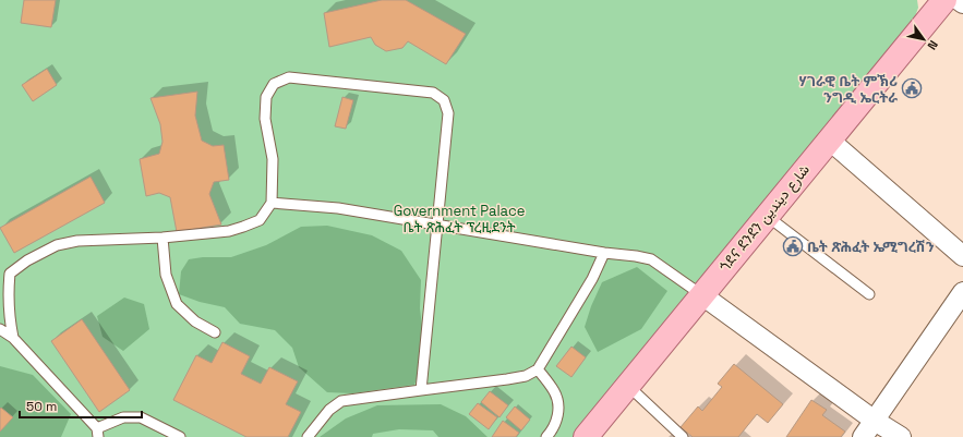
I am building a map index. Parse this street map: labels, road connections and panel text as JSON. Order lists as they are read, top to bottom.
{
  "streets": {
    "main road": ["ጎደና ደንደን شارع ديندين"]
  },
  "parks": ["Government Palace ቤት ጽሕፈት ፕረዚደንት"],
  "places": {
    "public building": ["ሃገራዊ ቤት ምኽሪ ንግዲ ኤርትራ", "ቤት ጽሕፈት ኤሚግረሽን"]
  },
  "scale_bar": "50 m",
  "north": "bottom right"
}
